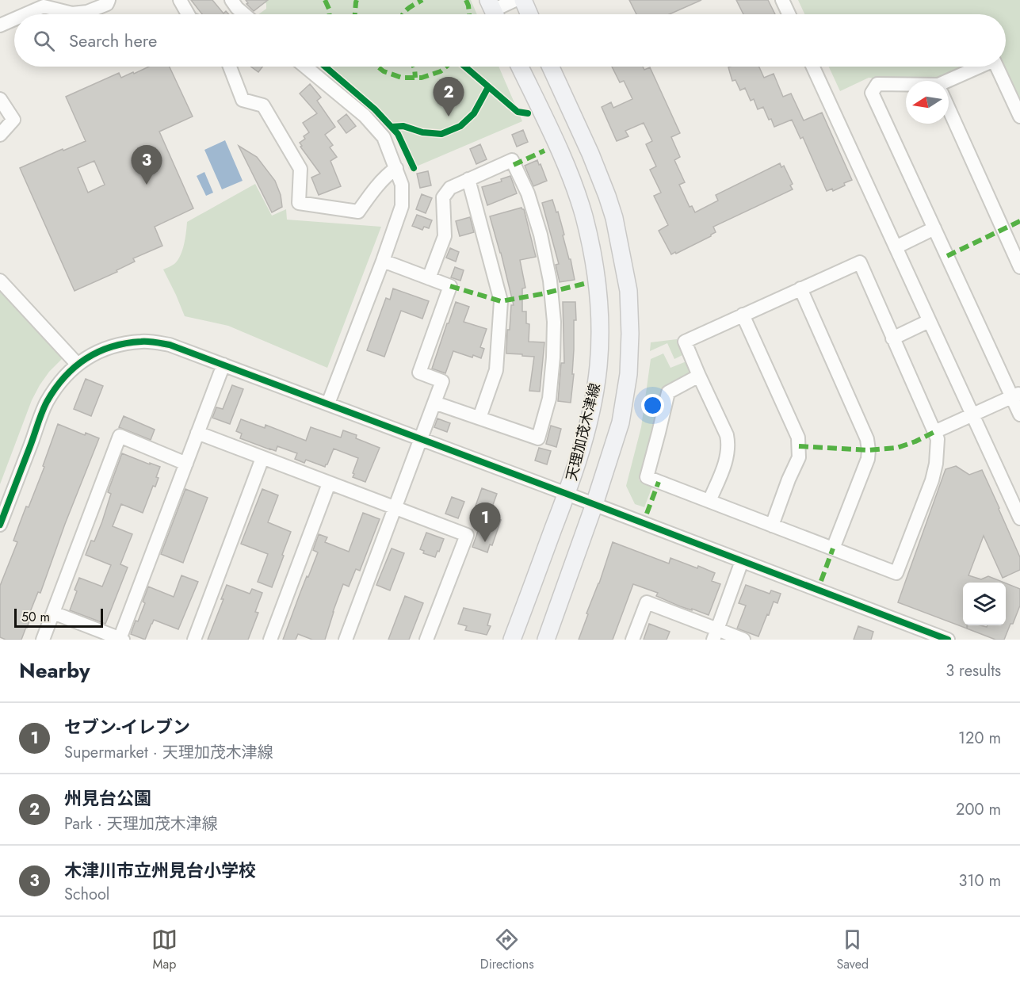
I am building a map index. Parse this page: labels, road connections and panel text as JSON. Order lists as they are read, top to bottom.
{
  "streets": {
    "main road": ["天理加茂木津線"]
  },
  "scale_bar": "50 m",
  "north": "left",
  "page": {
    "search": "Search here",
    "pins": ["2", "3", "1"],
    "scale": "50 m",
    "heading": ["Nearby", "3 results"],
    "list": [
      {
        "mark": "1",
        "name": "セブン-イレブン",
        "note": "Supermarket · 天理加茂木津線",
        "value": "120 m"
      },
      {
        "mark": "2",
        "name": "州見台公園",
        "note": "Park · 天理加茂木津線",
        "value": "200 m"
      },
      {
        "mark": "3",
        "name": "木津川市立州見台小学校",
        "note": "School",
        "value": "310 m"
      }
    ],
    "nav": ["Map", "Directions", "Saved"]
  }
}
